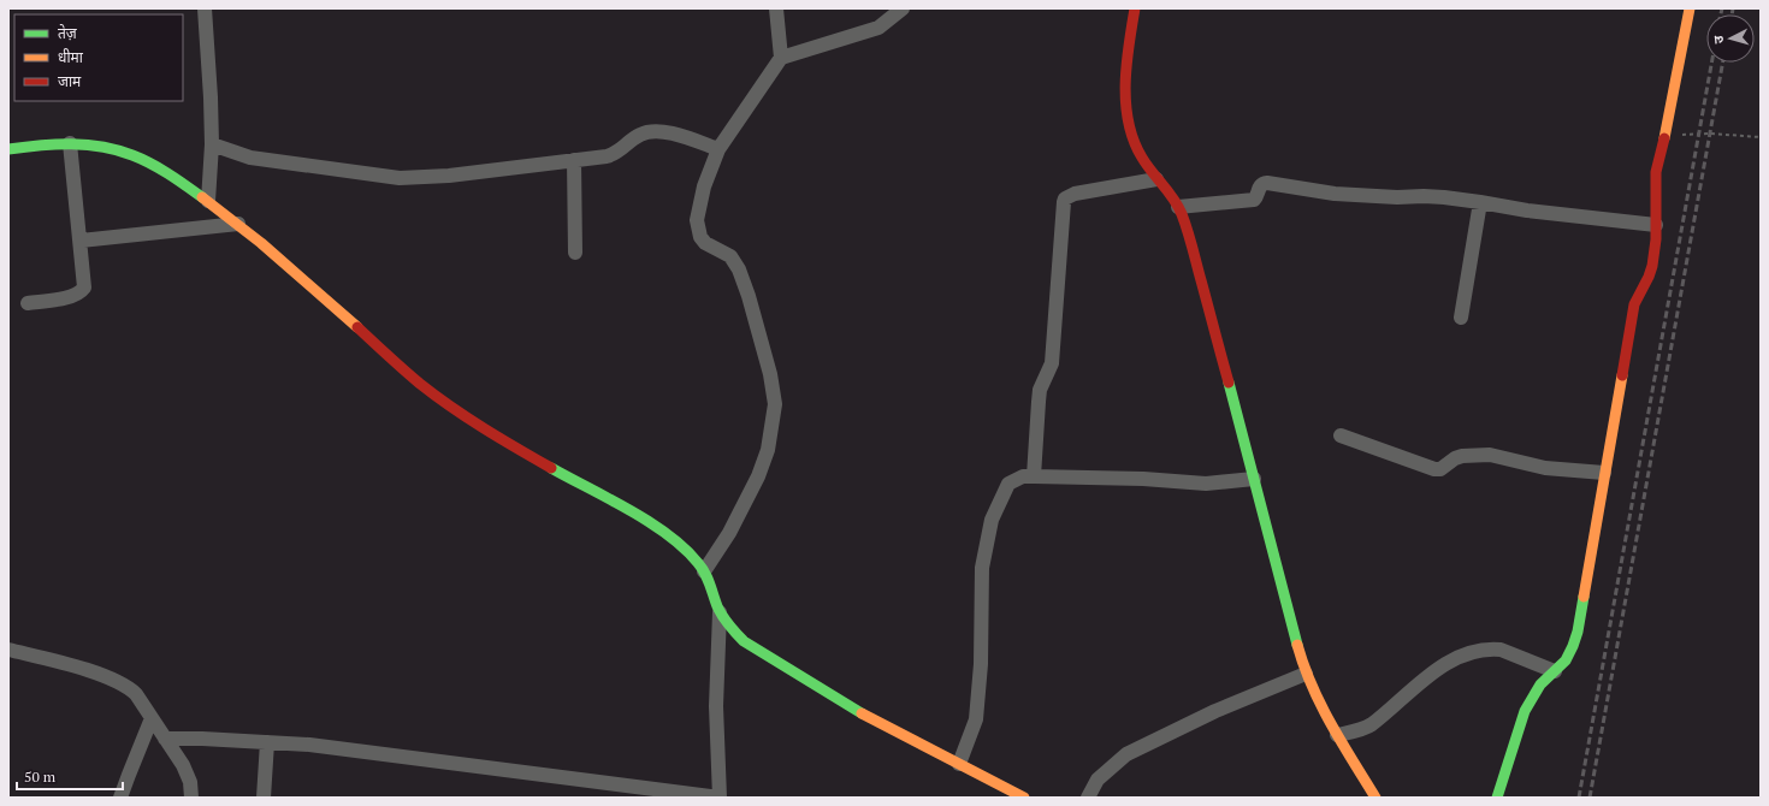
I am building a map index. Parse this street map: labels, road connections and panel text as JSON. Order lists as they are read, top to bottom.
{
  "legend": ["तेज़", "धीमा", "जाम"],
  "scale_bar": "50 m",
  "north": "left"
}
